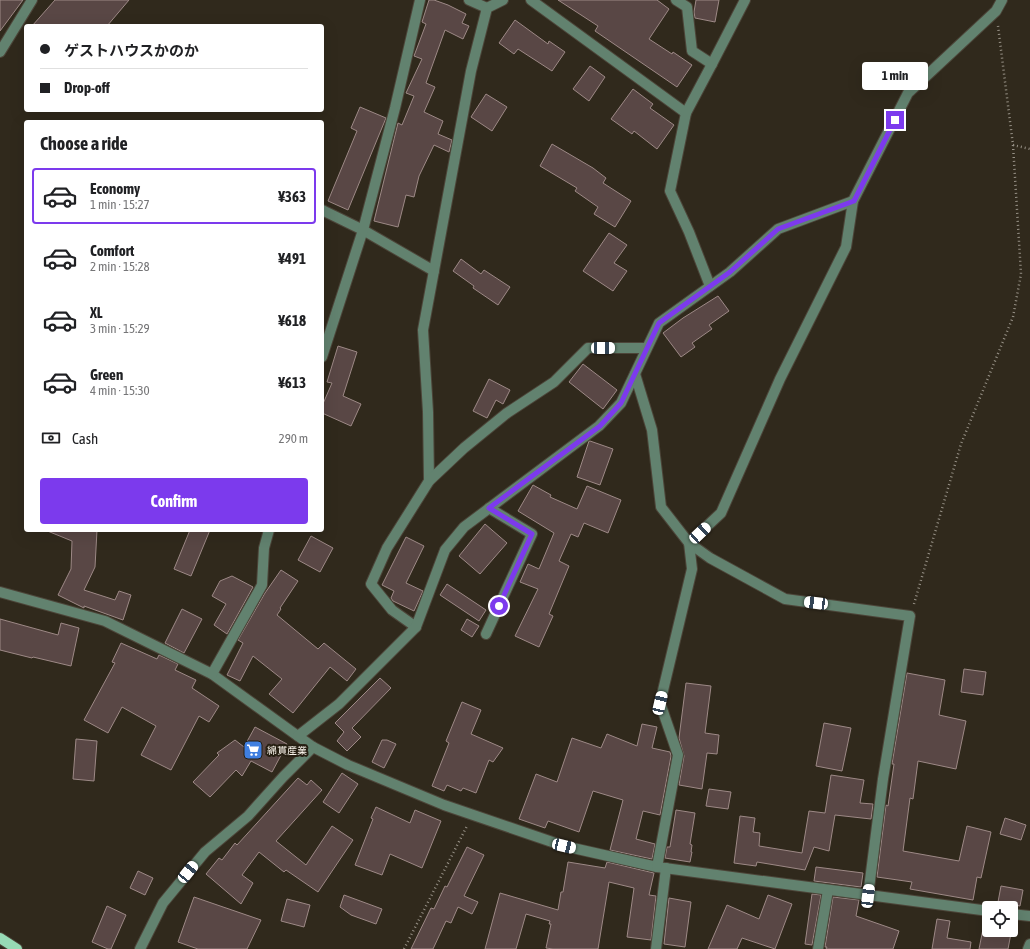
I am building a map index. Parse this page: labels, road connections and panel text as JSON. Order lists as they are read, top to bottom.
{
  "places": {
    "supermarket": ["綿貫産業"]
  },
  "page": {
    "banner": ["ゲストハウスかのか", "Drop-off"],
    "bubble": "1 min",
    "heading": "Choose a ride",
    "list": [
      {
        "name": "Economy",
        "note": "1 min · 15:27",
        "value": "¥363"
      },
      {
        "name": "Comfort",
        "note": "2 min · 15:28",
        "value": "¥491"
      },
      {
        "name": "XL",
        "note": "3 min · 15:29",
        "value": "¥618"
      },
      {
        "name": "Green",
        "note": "4 min · 15:30",
        "value": "¥613"
      }
    ],
    "pay": ["Cash", "290 m"],
    "buttons": "Confirm"
  }
}
